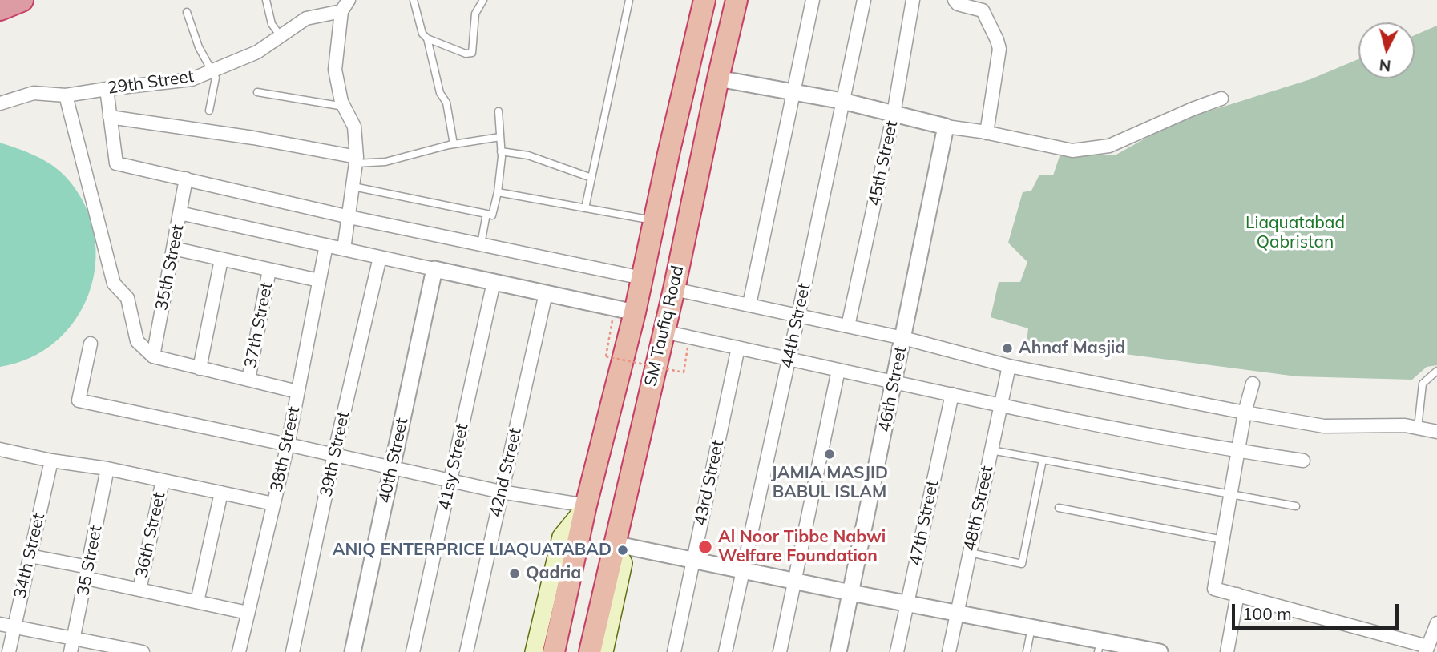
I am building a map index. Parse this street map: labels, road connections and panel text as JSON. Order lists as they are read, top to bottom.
{
  "streets": {
    "highway": ["SM Taufiq Road"],
    "street": [
      "29th Street",
      "45th Street",
      "35th Street",
      "37th Street",
      "44th Street",
      "46th Street",
      "38th Street",
      "39th Street",
      "40th Street",
      "41sy Street",
      "42nd Street",
      "43rd Street",
      "48th Street",
      "47th Street",
      "36th Street",
      "34th Street",
      "35 Street"
    ]
  },
  "parks": ["Liaquatabad Qabristan"],
  "places": [
    "Ahnaf Masjid",
    "JAMIA MASJID BABUL ISLAM",
    "Al Noor Tibbe Nabwi Welfare Foundation",
    "ANIQ ENTERPRICE LIAQUATABAD",
    "Qadria"
  ],
  "scale_bar": "100 m",
  "north": "bottom"
}
